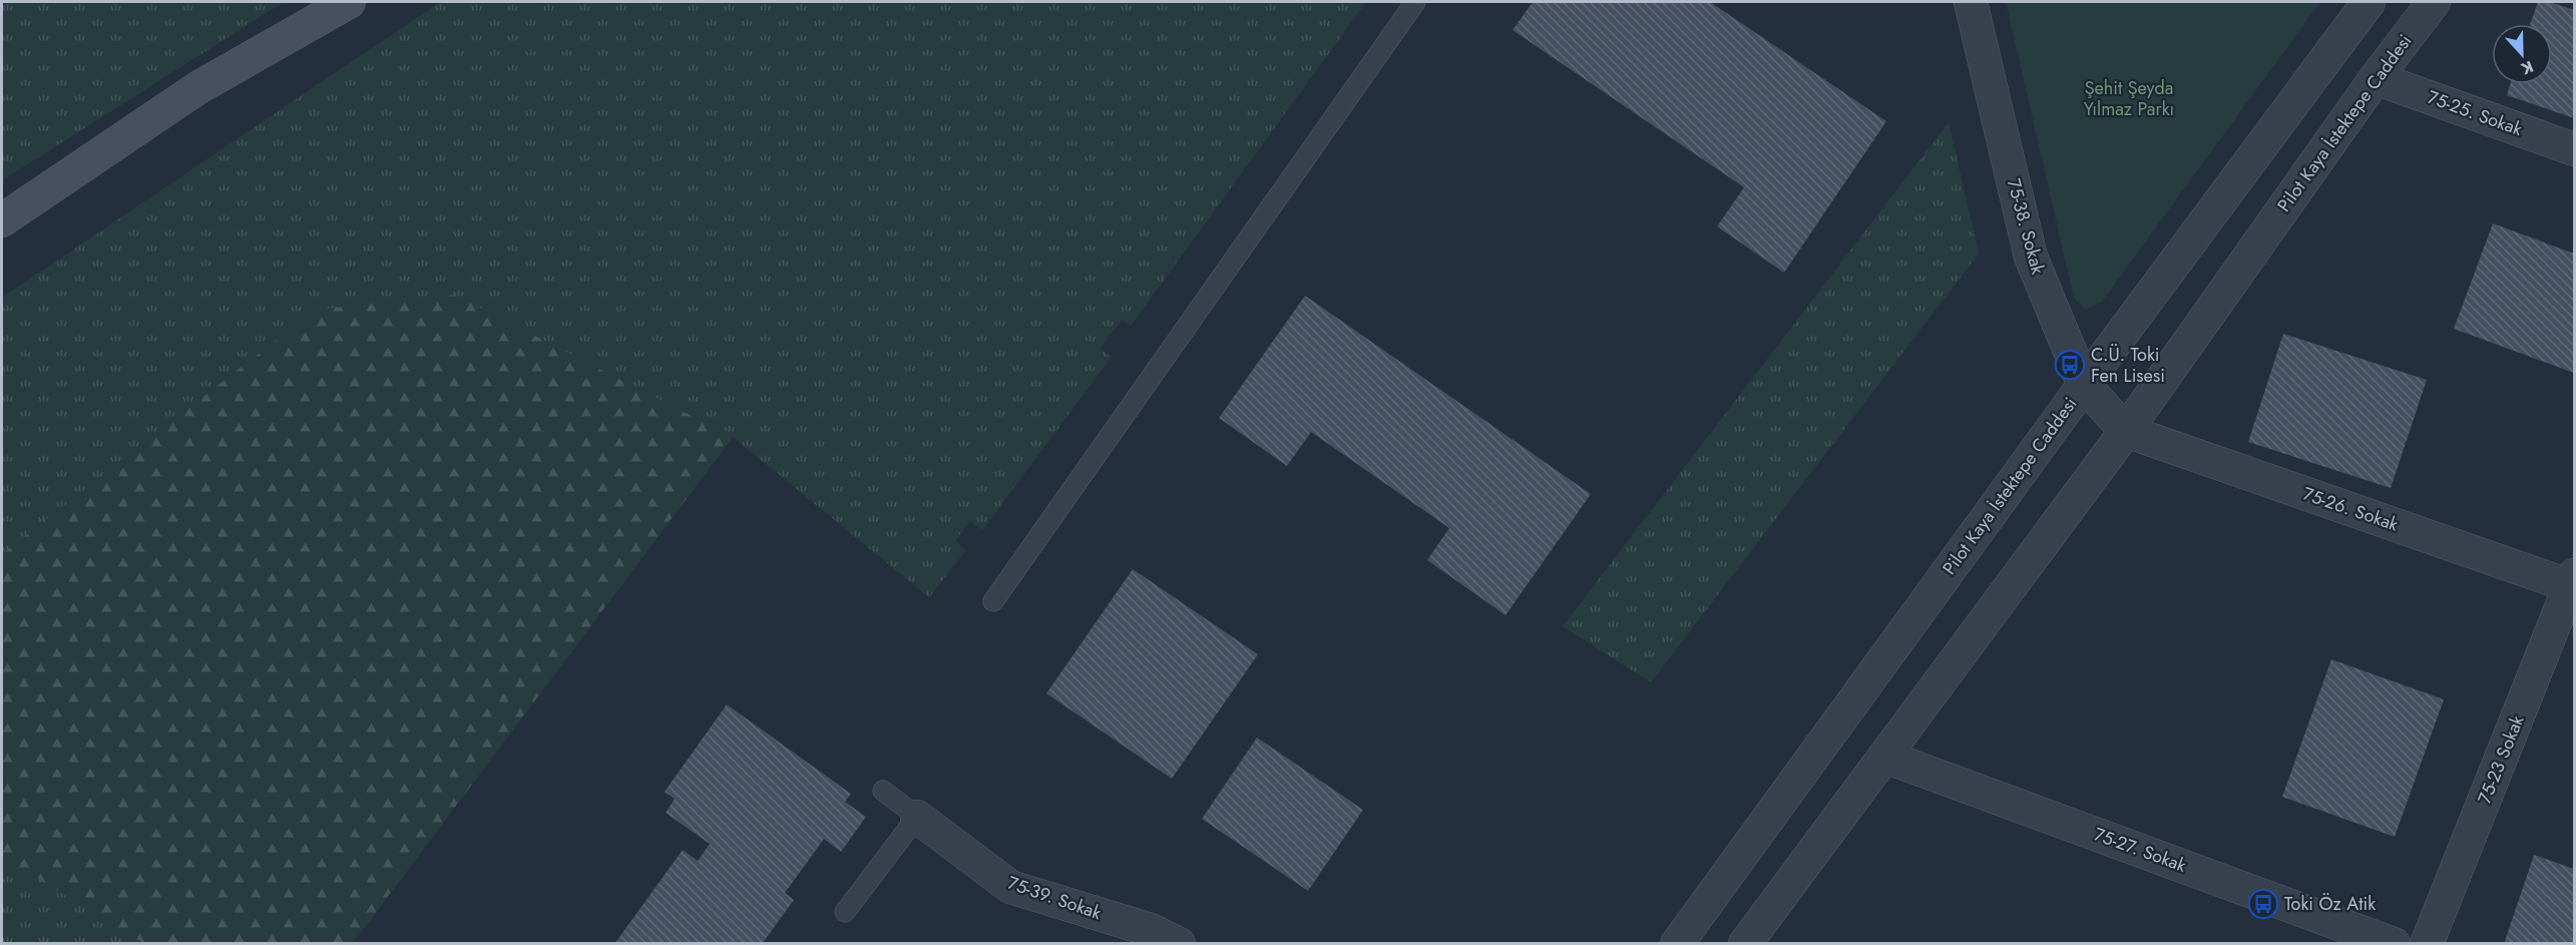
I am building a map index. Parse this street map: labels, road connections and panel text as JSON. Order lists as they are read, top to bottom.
{
  "streets": {
    "street": [
      "75-25. Sokak",
      "Pilot Kaya İstektepe Caddesi",
      "75-38. Sokak",
      "75-26. Sokak",
      "75-23 Sokak",
      "75-27. Sokak",
      "75-39. Sokak"
    ]
  },
  "crossings": [
    ["75-25. Sokak", "Pilot Kaya İstektepe Caddesi"],
    ["Pilot Kaya İstektepe Caddesi", "75-38. Sokak"],
    ["Pilot Kaya İstektepe Caddesi", "75-26. Sokak"],
    ["Pilot Kaya İstektepe Caddesi", "75-27. Sokak"],
    ["75-38. Sokak", "75-26. Sokak"],
    ["75-26. Sokak", "75-23 Sokak"]
  ],
  "parks": ["Şehit Şeyda Yılmaz Parkı"],
  "places": {
    "bus stop": ["C.Ü. Toki Fen Lisesi", "Toki Öz Atik"]
  },
  "north": "bottom"
}
